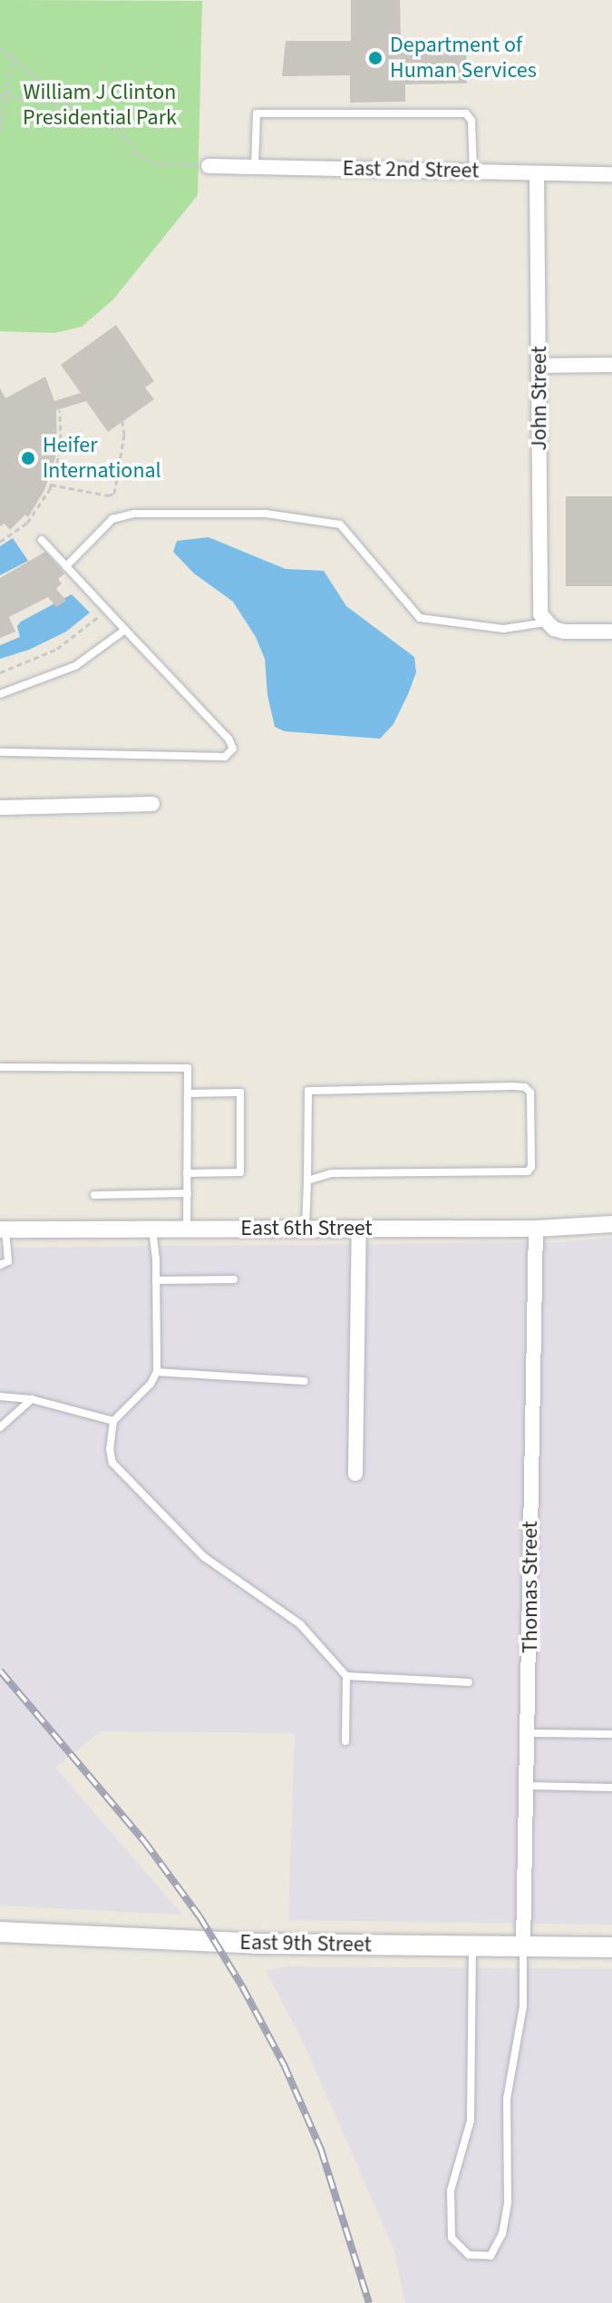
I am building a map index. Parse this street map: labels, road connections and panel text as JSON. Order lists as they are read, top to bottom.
{
  "streets": {
    "main road": ["East 9th Street"],
    "street": [
      "East 2nd Street",
      "John Street",
      "East 6th Street",
      "Thomas Street"
    ]
  },
  "crossings": [
    ["East 2nd Street", "John Street"],
    ["East 6th Street", "Thomas Street"],
    ["Thomas Street", "East 9th Street"]
  ],
  "parks": ["William J Clinton Presidential Park"],
  "places": ["Department of Human Services", "Heifer International"]
}
